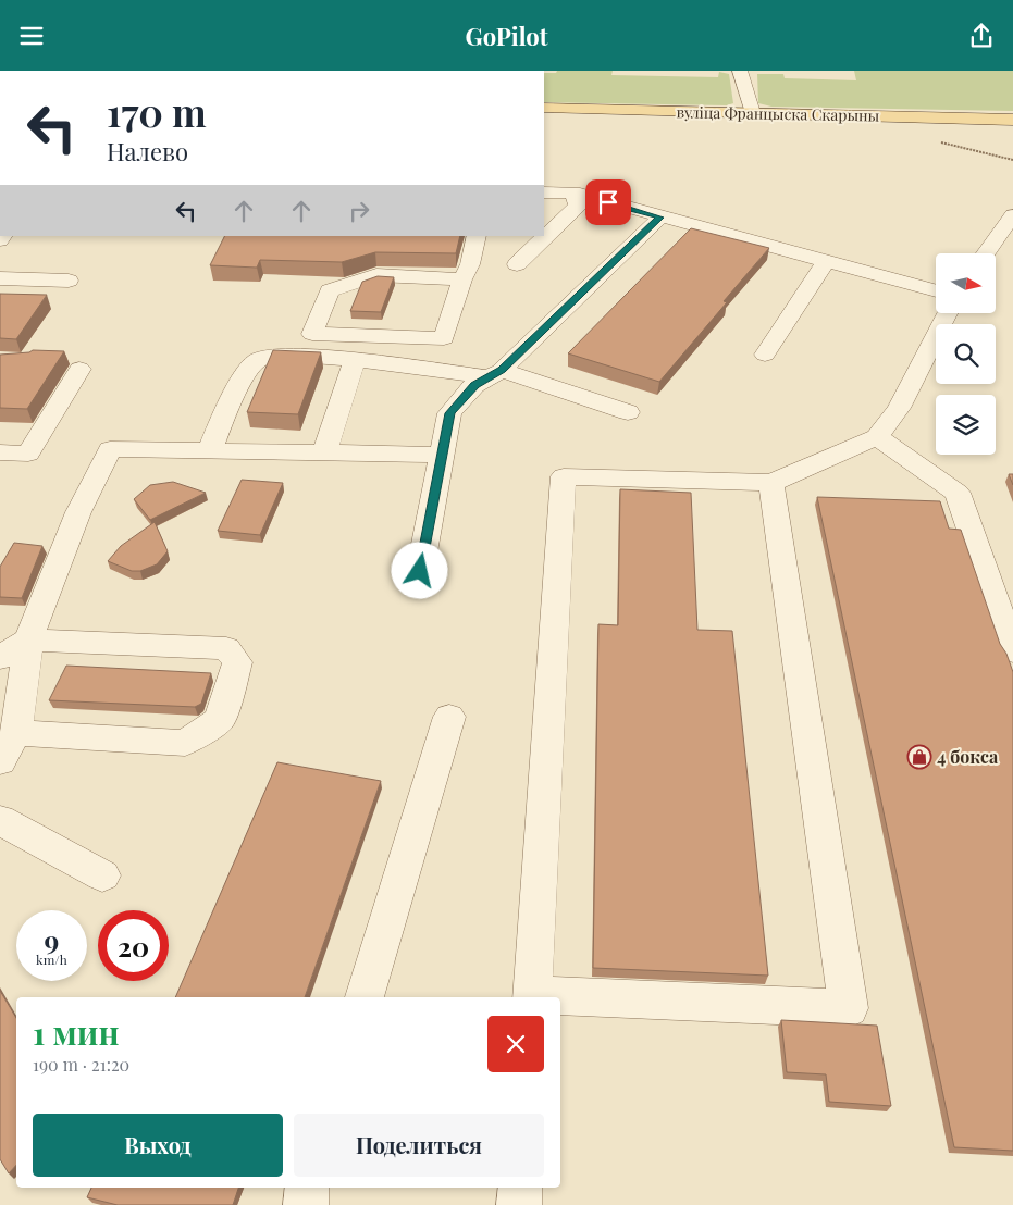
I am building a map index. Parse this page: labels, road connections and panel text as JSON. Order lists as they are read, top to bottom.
{
  "streets": {
    "main road": ["вуліца Францыска Скарыны"]
  },
  "places": {
    "shop": ["4 бокса"]
  },
  "north": "right",
  "page": {
    "header": "GoPilot",
    "turn": ["170 m", "Налево"],
    "speed": "9 km/h",
    "limit": "20",
    "heading": ["1 мин", "190 m · 21:20"],
    "buttons": ["Выход", "Поделиться"]
  }
}
